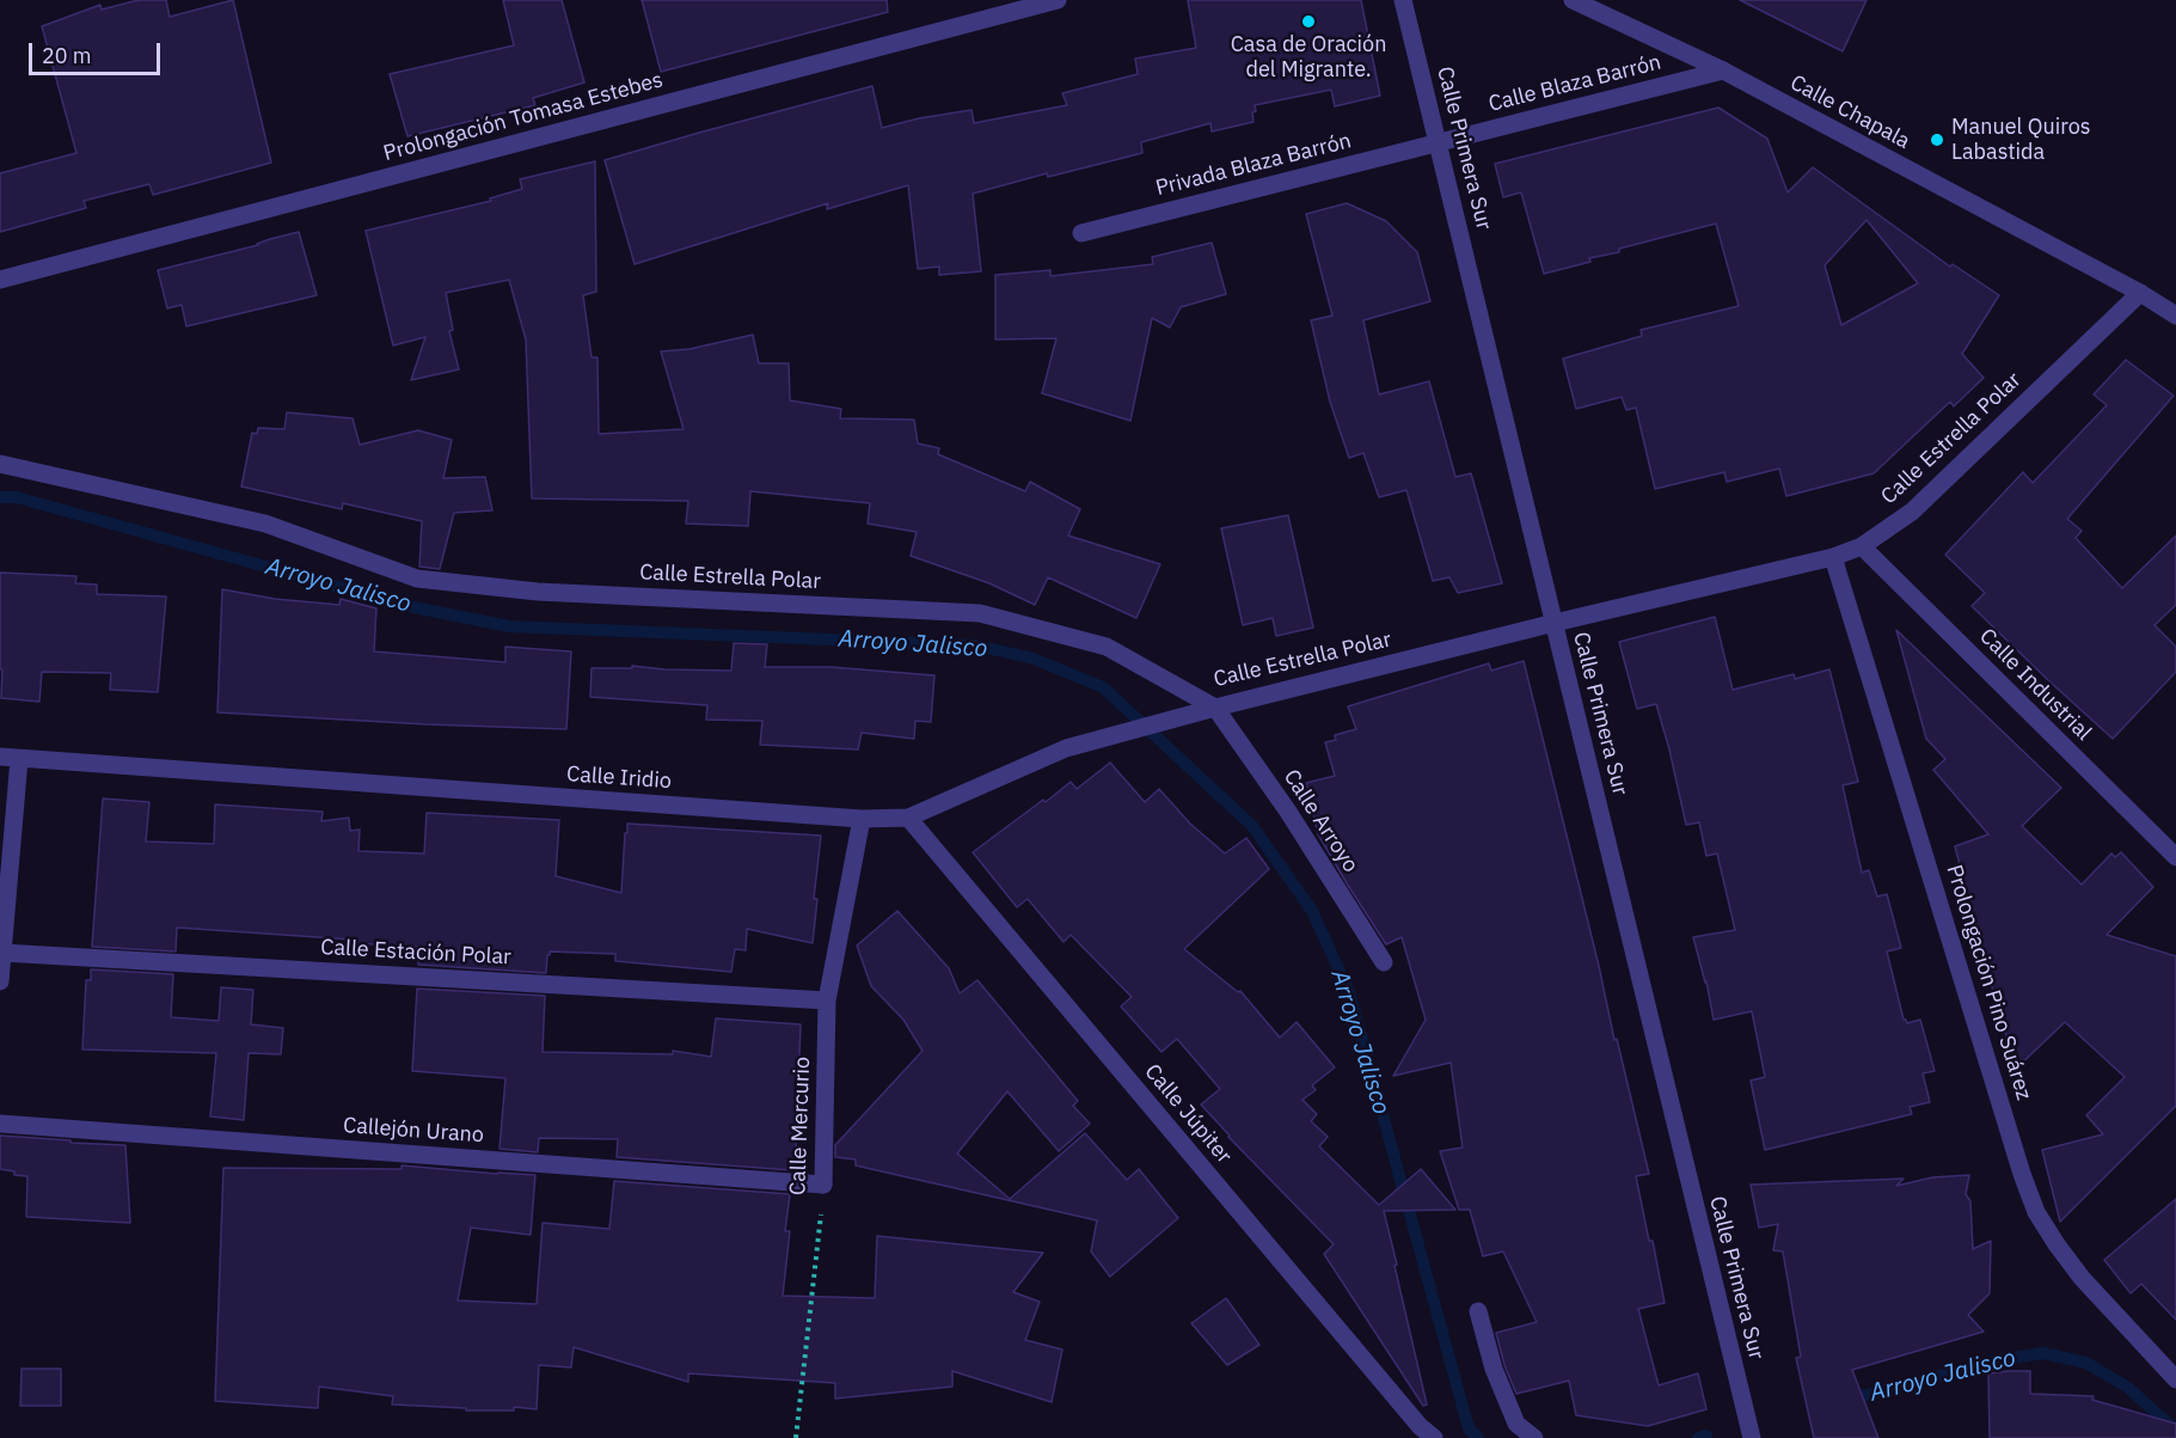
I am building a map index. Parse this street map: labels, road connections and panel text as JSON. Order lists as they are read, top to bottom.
{
  "streets": {
    "street": [
      "Calle Blaza Barrón",
      "Calle Chapala",
      "Prolongación Tomasa Estebes",
      "Calle Primera Sur",
      "Privada Blaza Barrón",
      "Calle Estrella Polar",
      "Calle Industrial",
      "Calle Iridio",
      "Calle Arroyo",
      "Calle Estación Polar",
      "Prolongación Pino Suárez",
      "Calle Júpiter",
      "Calle Mercurio",
      "Callejón Urano"
    ]
  },
  "crossings": [
    ["Calle Blaza Barrón", "Calle Chapala"],
    ["Calle Blaza Barrón", "Calle Primera Sur"],
    ["Calle Blaza Barrón", "Privada Blaza Barrón"],
    ["Calle Chapala", "Calle Estrella Polar"],
    ["Calle Primera Sur", "Privada Blaza Barrón"],
    ["Calle Primera Sur", "Calle Estrella Polar"],
    ["Calle Estrella Polar", "Calle Industrial"],
    ["Calle Estrella Polar", "Calle Iridio"],
    ["Calle Estrella Polar", "Calle Arroyo"],
    ["Calle Estrella Polar", "Prolongación Pino Suárez"],
    ["Calle Iridio", "Calle Arroyo"],
    ["Calle Iridio", "Calle Júpiter"],
    ["Calle Iridio", "Calle Mercurio"],
    ["Calle Estación Polar", "Calle Mercurio"],
    ["Calle Mercurio", "Callejón Urano"]
  ],
  "water": ["Arroyo Jalisco"],
  "places": ["Casa de Oración del Migrante.", "Manuel Quiros Labastida"],
  "scale_bar": "20 m"
}
